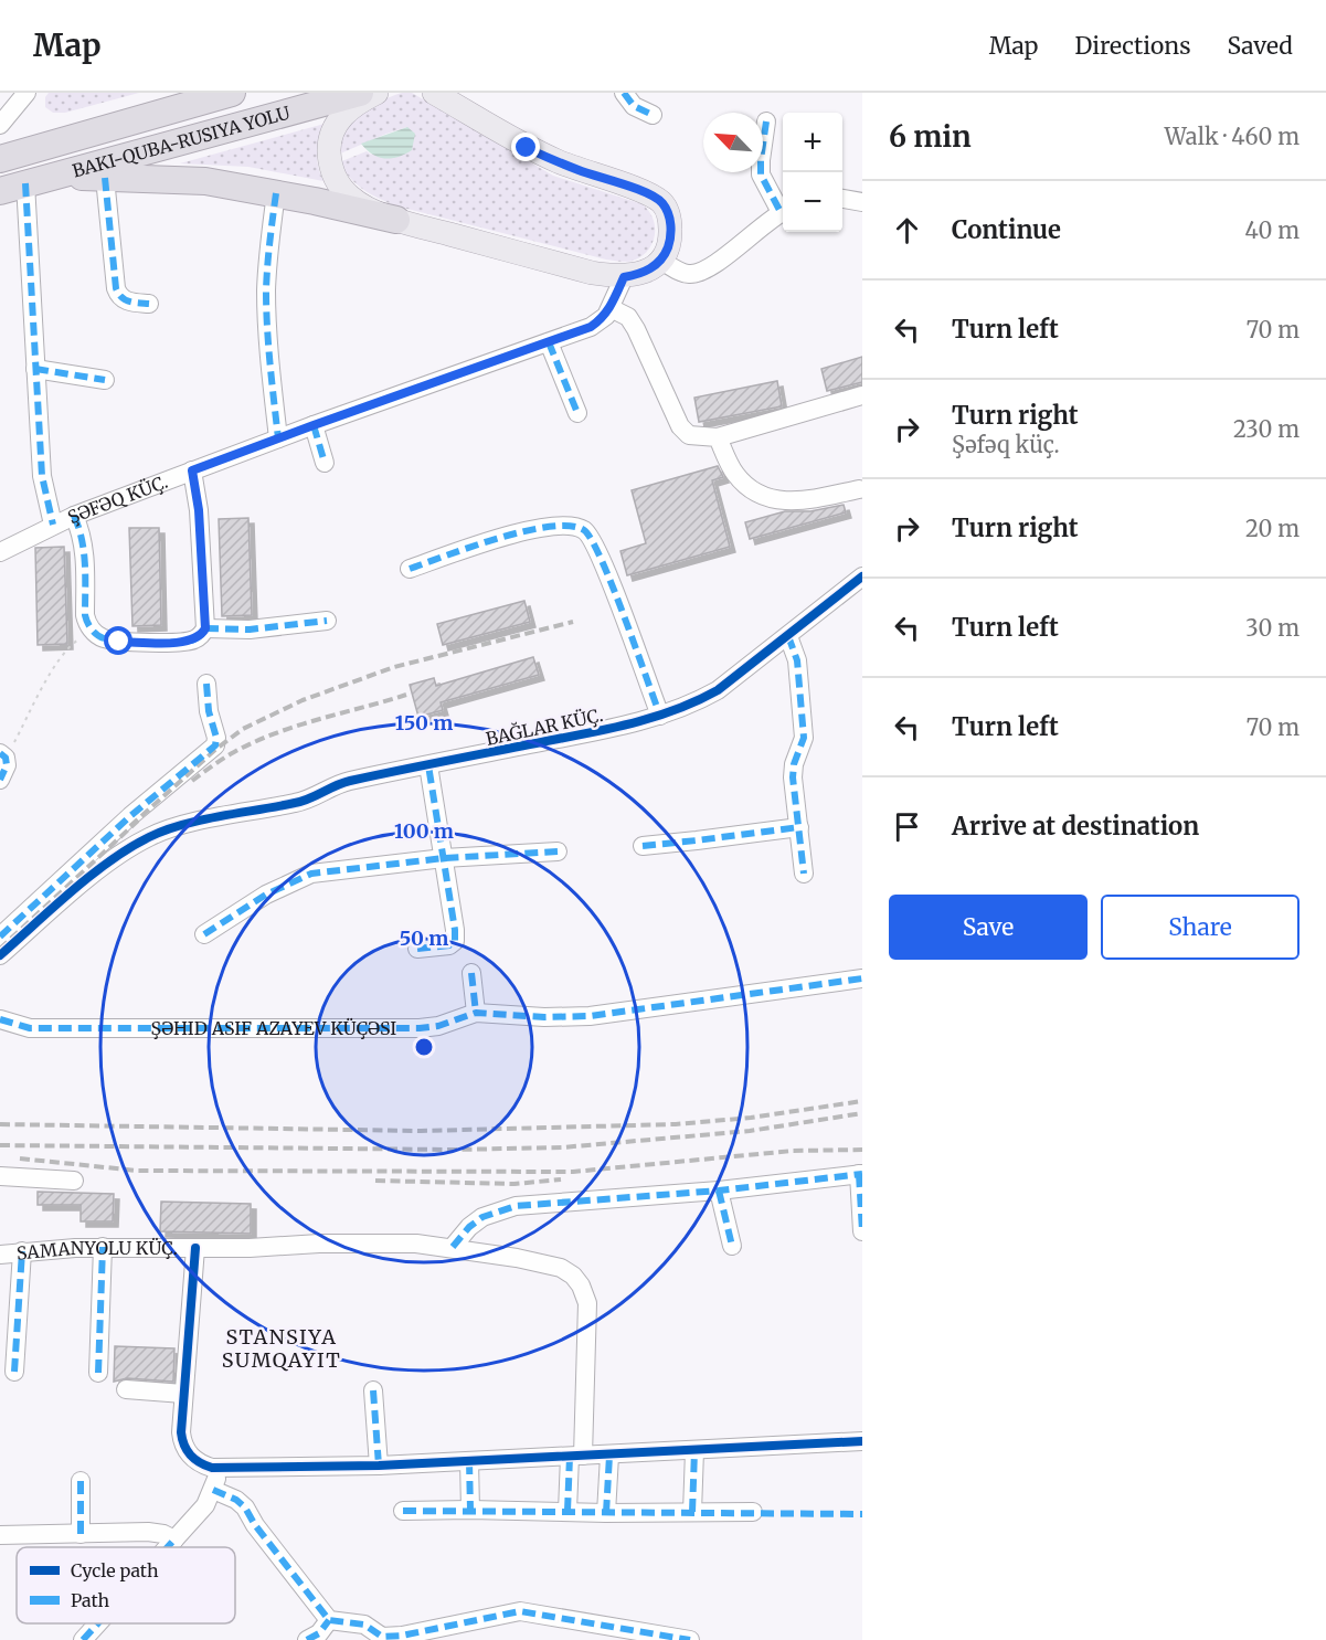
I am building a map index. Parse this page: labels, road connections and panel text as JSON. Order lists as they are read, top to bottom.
{
  "streets": {
    "street": [
      "ŞƏFƏQ KÜÇ.",
      "BAĞLAR KÜÇ.",
      "ŞƏHID ASIF AZAYEV KÜÇƏSI",
      "SAMANYOLU KÜÇ."
    ]
  },
  "districts": ["STANSIYA SUMQAYIT"],
  "legend": ["Cycle path", "Path"],
  "north": "top left",
  "page": {
    "header": "Map",
    "nav": ["Map", "Directions", "Saved"],
    "heading": ["6 min", "Walk · 460 m"],
    "map_buttons": ["+", "−"],
    "list": [
      ["Continue", "40 m"],
      ["Turn left", "70 m"],
      ["Turn right", "Şəfəq küç.", "230 m"],
      ["Turn right", "20 m"],
      ["Turn left", "30 m"],
      ["Turn left", "70 m"],
      "Arrive at destination"
    ],
    "buttons": ["Save", "Share"]
  },
  "rings": ["150 m", "100 m", "50 m"]
}
